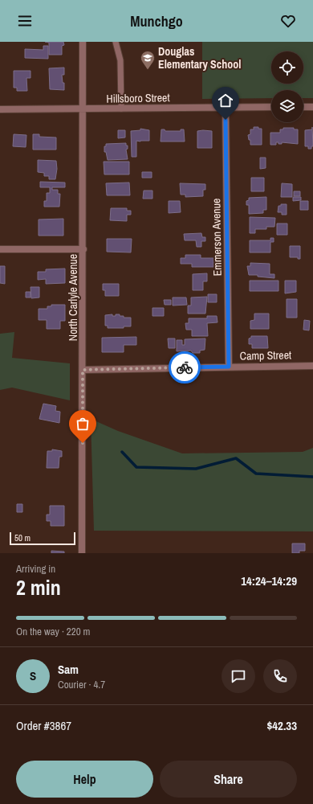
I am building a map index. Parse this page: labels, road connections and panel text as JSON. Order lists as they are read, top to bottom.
{
  "streets": {
    "street": [
      "Hillsboro Street",
      "Emmerson Avenue",
      "North Carlyle Avenue",
      "Camp Street"
    ]
  },
  "crossings": [
    ["Hillsboro Street", "Emmerson Avenue"],
    ["Hillsboro Street", "North Carlyle Avenue"],
    ["Emmerson Avenue", "Camp Street"],
    ["North Carlyle Avenue", "Camp Street"]
  ],
  "places": {
    "school or university": ["Douglas Elementary School"]
  },
  "scale_bar": "50 m",
  "page": {
    "header": "Munchgo",
    "scale": "50 m",
    "heading": ["2 min", "Arriving in", "14:24–14:29"],
    "panel": [
      "Sam",
      "Courier · 4.7",
      "Order #3867",
      "$42.33"
    ],
    "bar": "On the way · 220 m",
    "round": "S",
    "buttons": ["Help", "Share"]
  }
}
